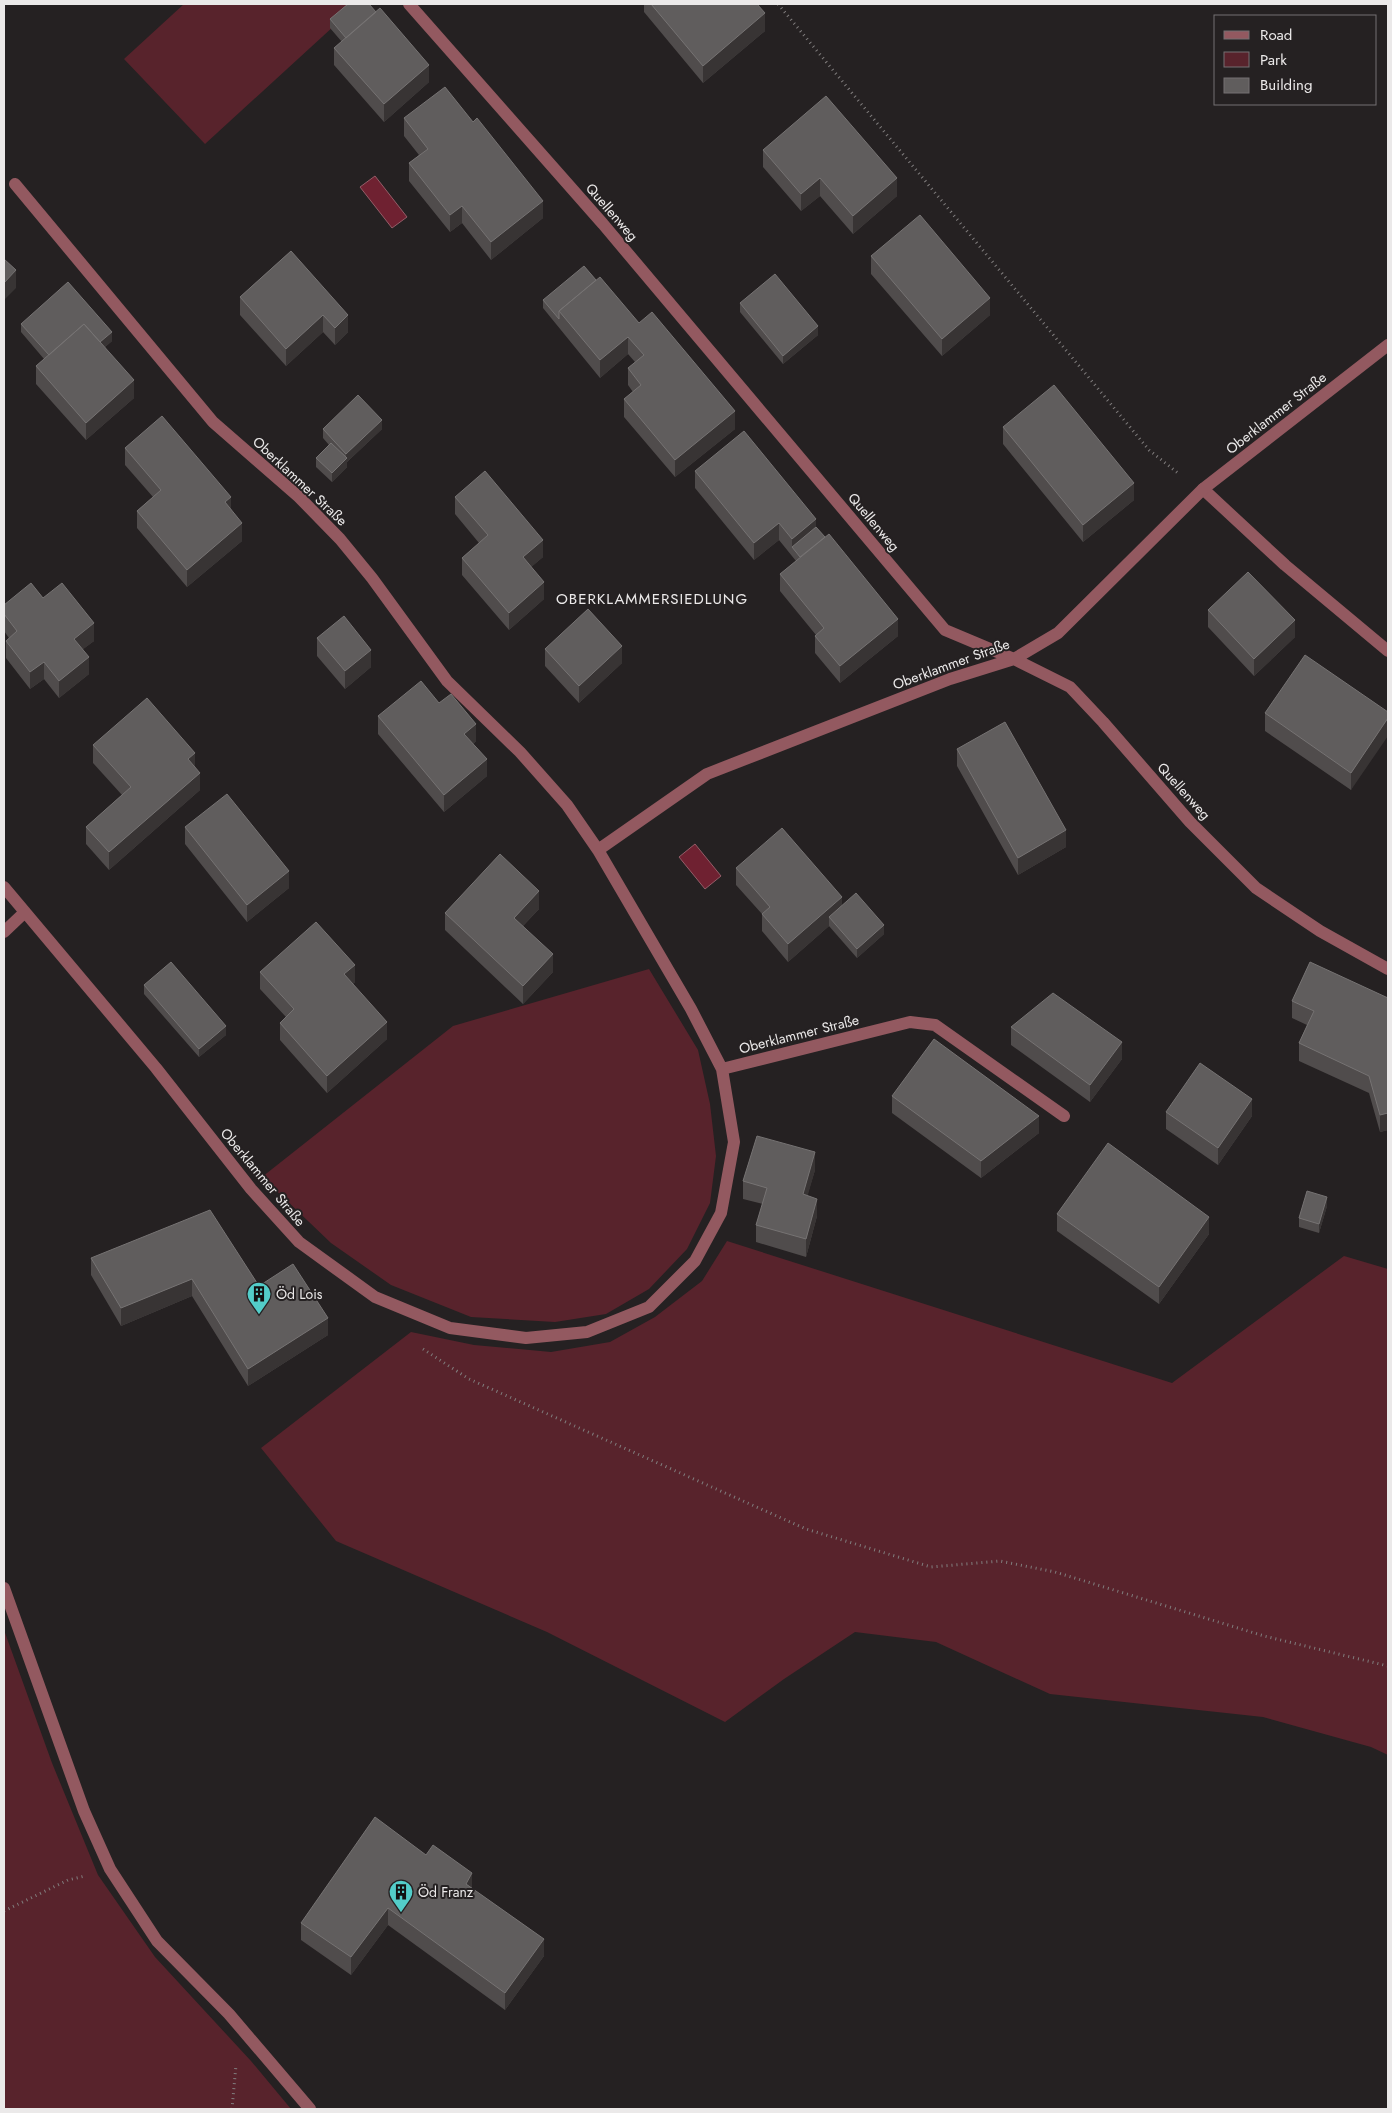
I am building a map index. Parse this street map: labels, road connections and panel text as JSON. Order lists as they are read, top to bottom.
{
  "streets": {
    "street": ["Quellenweg", "Oberklammer Straße"]
  },
  "crossings": [
    ["Quellenweg", "Oberklammer Straße"]
  ],
  "districts": ["OBERKLAMMERSIEDLUNG"],
  "places": {
    "building": ["Öd Lois", "Öd Franz"]
  },
  "legend": ["Road", "Park", "Building"]
}
